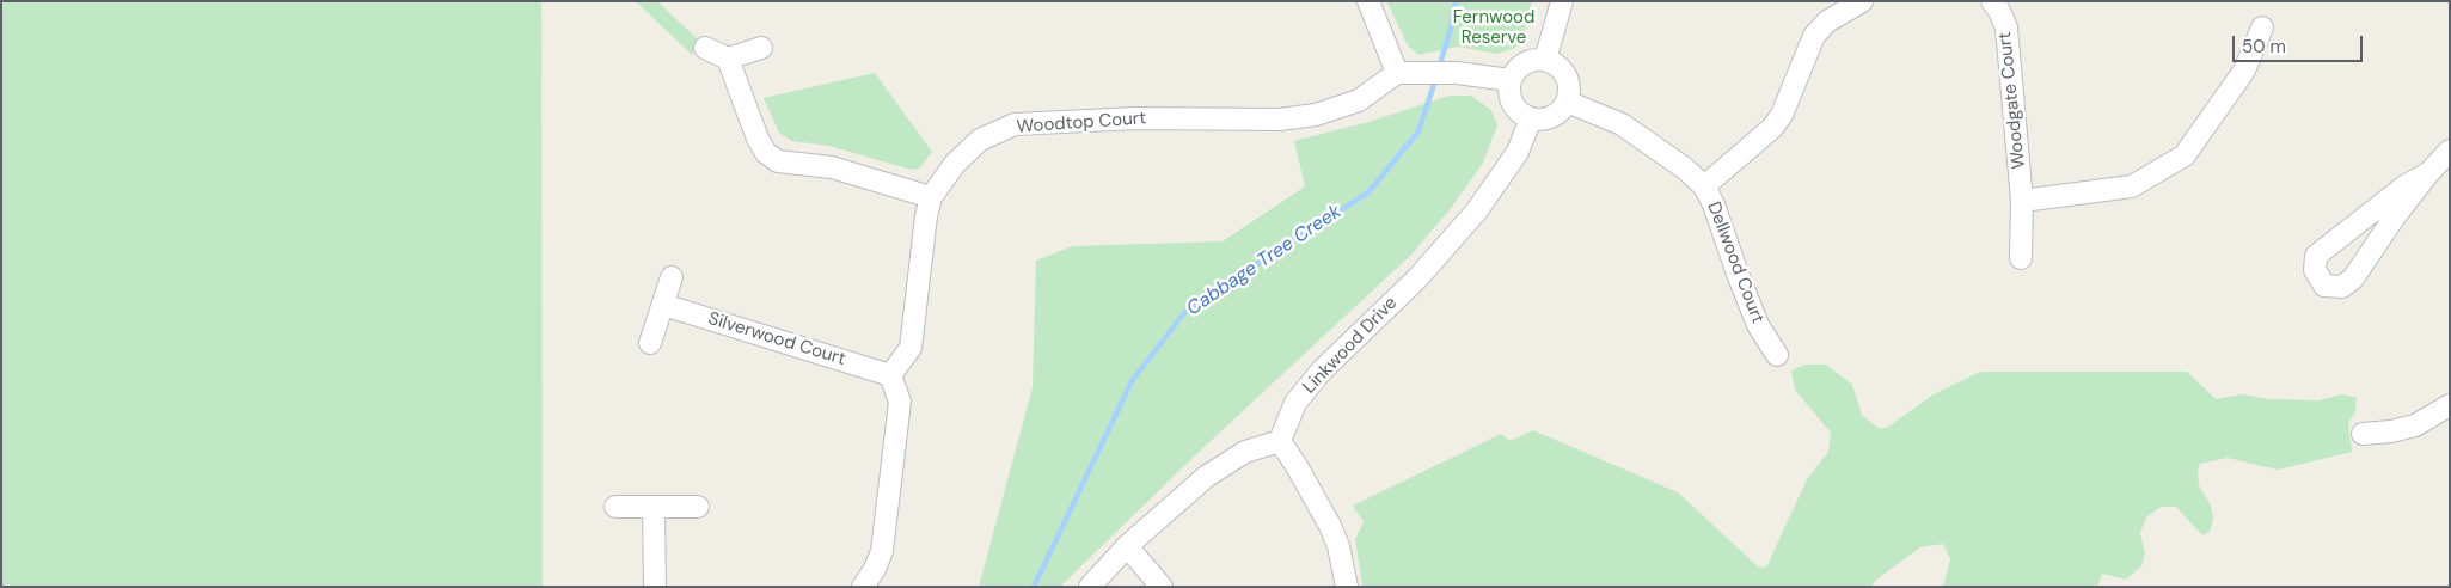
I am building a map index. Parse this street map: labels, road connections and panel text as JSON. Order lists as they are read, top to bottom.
{
  "streets": {
    "street": [
      "Woodgate Court",
      "Woodtop Court",
      "Dellwood Court",
      "Silverwood Court",
      "Linkwood Drive"
    ]
  },
  "crossings": [
    ["Woodtop Court", "Silverwood Court"],
    ["Dellwood Court", "Linkwood Drive"]
  ],
  "water": ["Cabbage Tree Creek"],
  "parks": ["Fernwood Reserve"],
  "scale_bar": "50 m"
}
